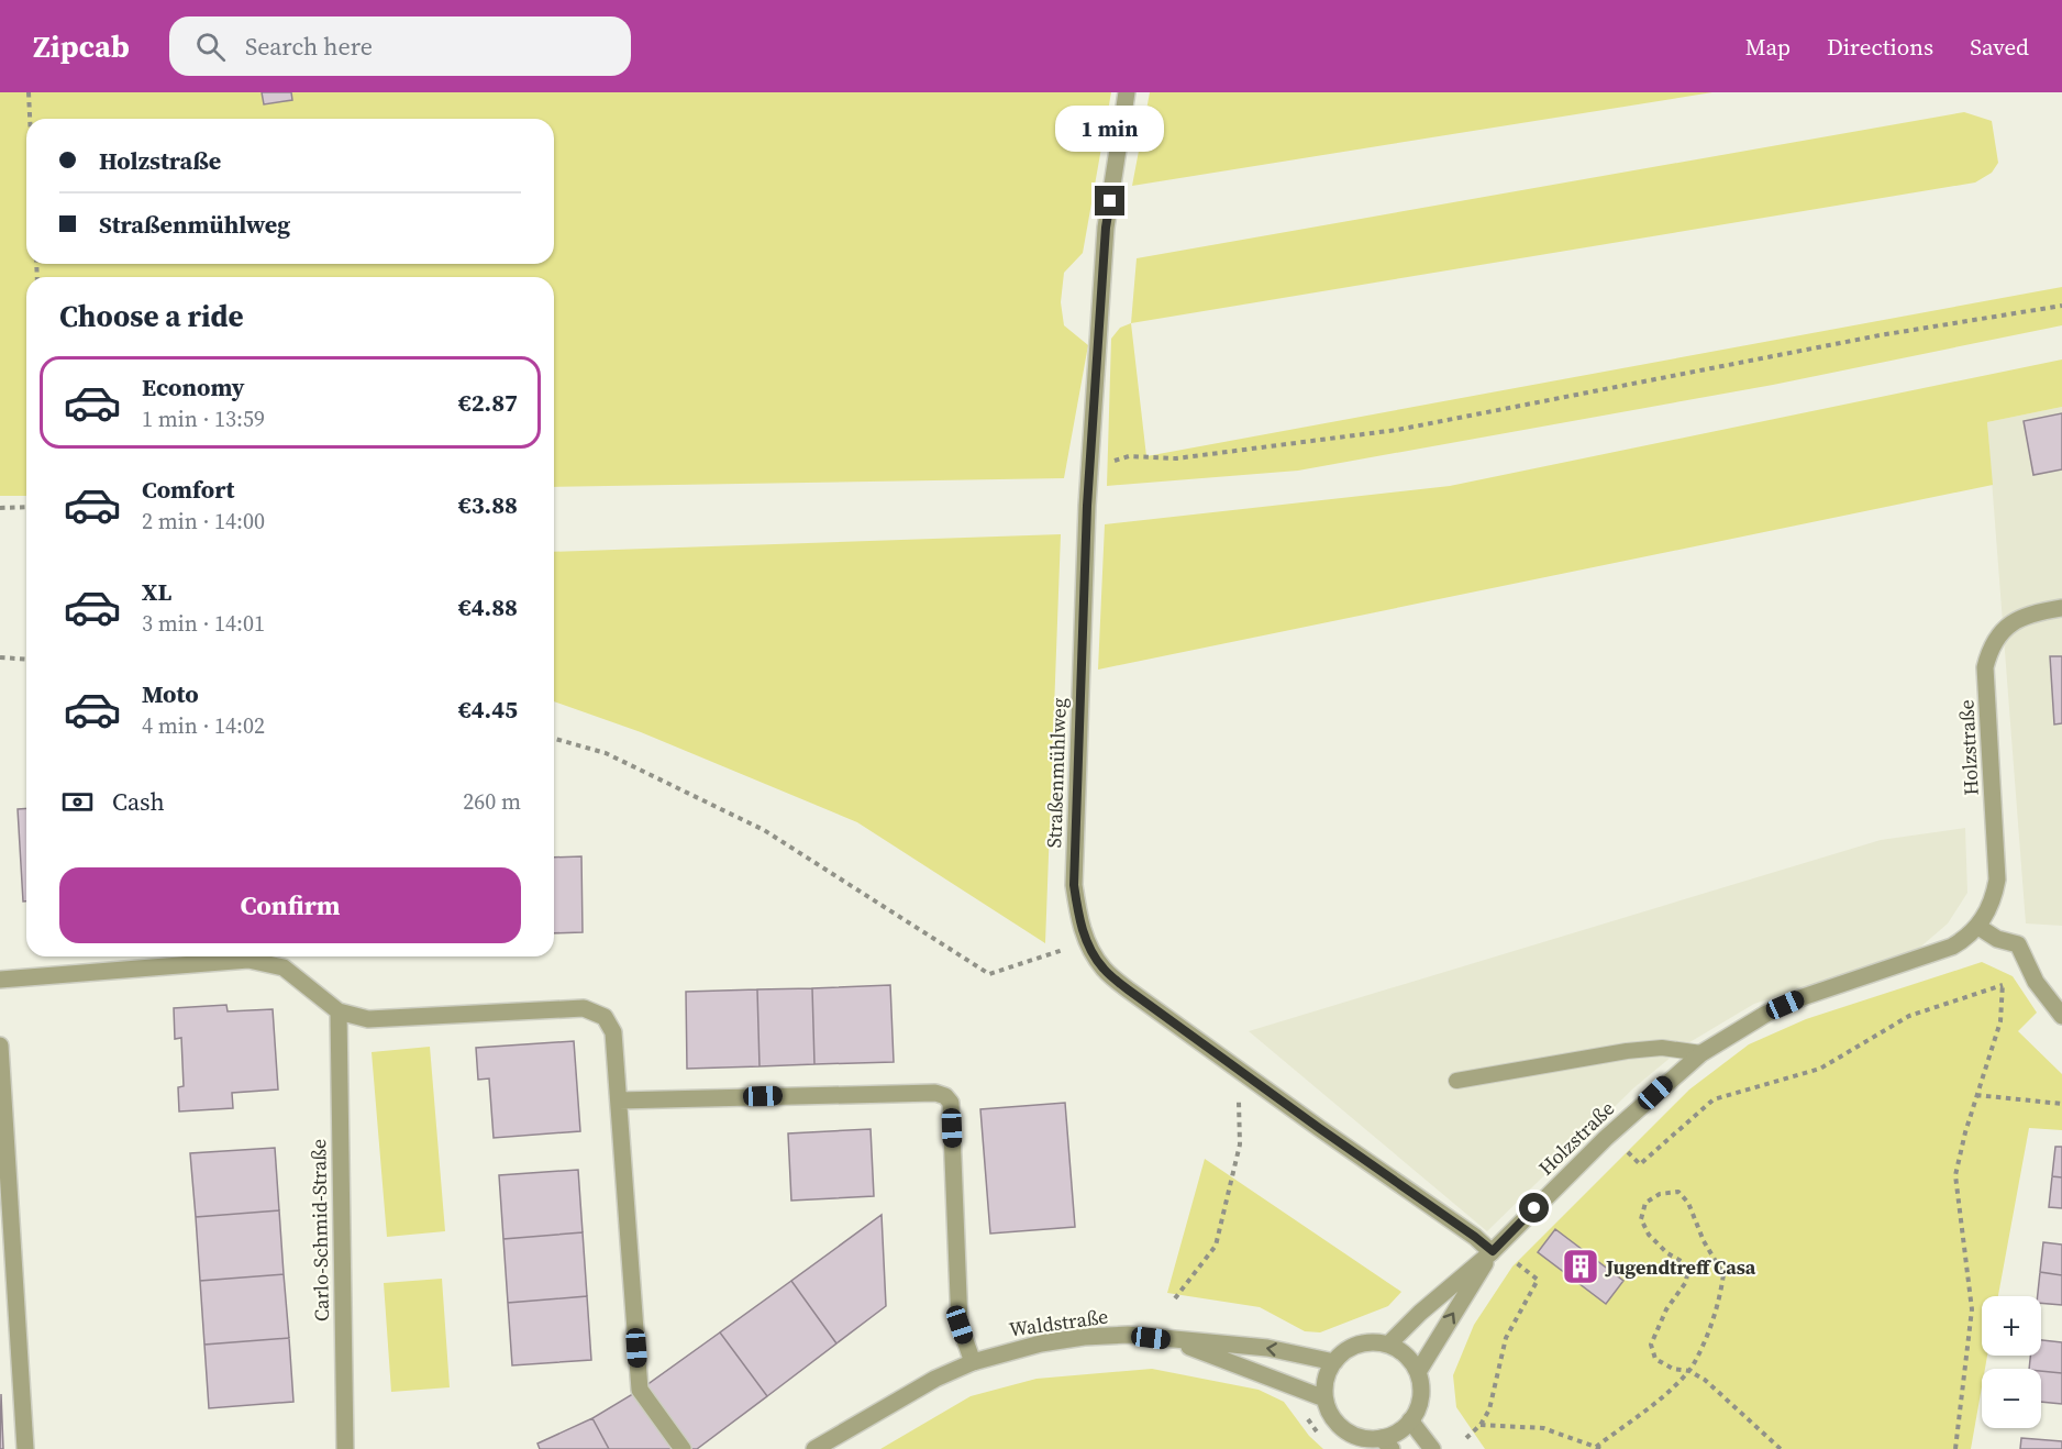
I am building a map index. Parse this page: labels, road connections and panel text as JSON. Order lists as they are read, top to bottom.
{
  "streets": {
    "street": [
      "Holzstraße",
      "Straßenmühlweg",
      "Carlo-Schmid-Straße",
      "Waldstraße"
    ]
  },
  "crossings": [
    ["Holzstraße", "Straßenmühlweg"],
    ["Holzstraße", "Waldstraße"]
  ],
  "places": {
    "building": ["Jugendtreff Casa"]
  },
  "page": {
    "header": "Zipcab",
    "search": "Search here",
    "nav": ["Map", "Directions", "Saved"],
    "bubble": "1 min",
    "banner": ["Holzstraße", "Straßenmühlweg"],
    "heading": "Choose a ride",
    "list": [
      {
        "name": "Economy",
        "note": "1 min · 13:59",
        "value": "€2.87"
      },
      {
        "name": "Comfort",
        "note": "2 min · 14:00",
        "value": "€3.88"
      },
      {
        "name": "XL",
        "note": "3 min · 14:01",
        "value": "€4.88"
      },
      {
        "name": "Moto",
        "note": "4 min · 14:02",
        "value": "€4.45"
      }
    ],
    "pay": ["Cash", "260 m"],
    "buttons": "Confirm",
    "map_buttons": ["+", "−"]
  }
}
